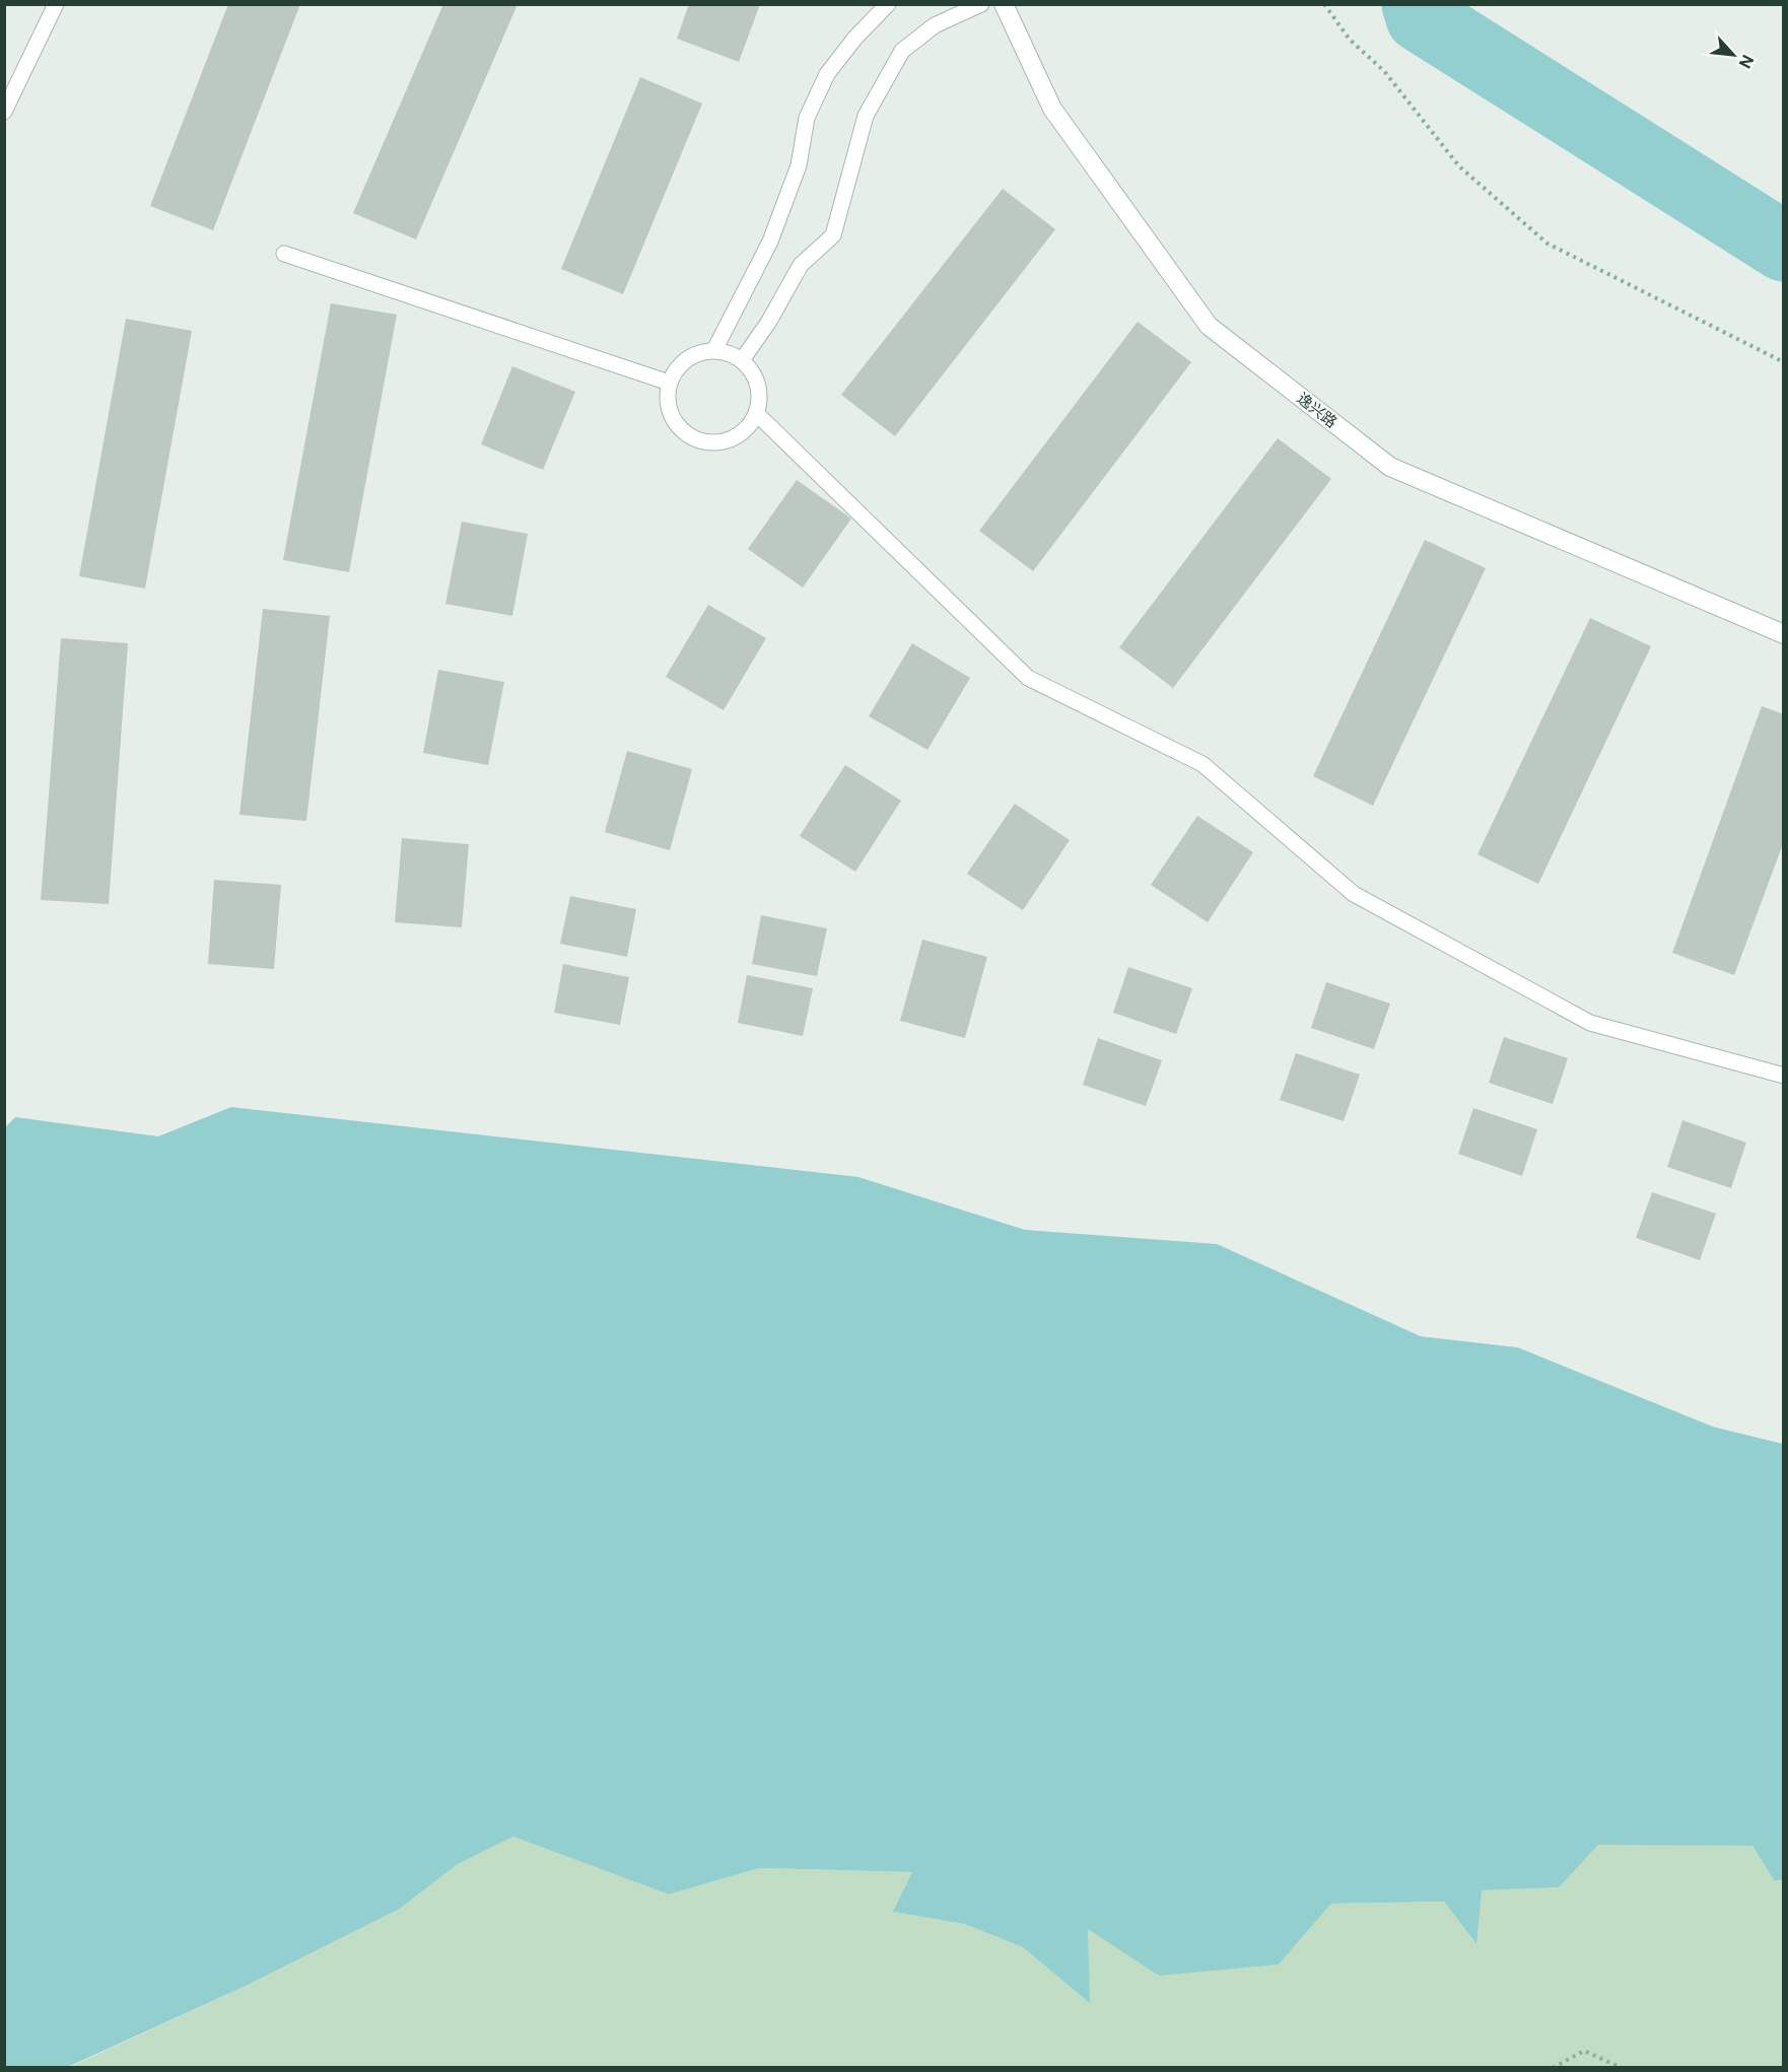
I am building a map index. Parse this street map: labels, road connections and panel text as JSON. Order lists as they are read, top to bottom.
{
  "streets": {
    "street": ["逸兴路"]
  },
  "north": "bottom right"
}
